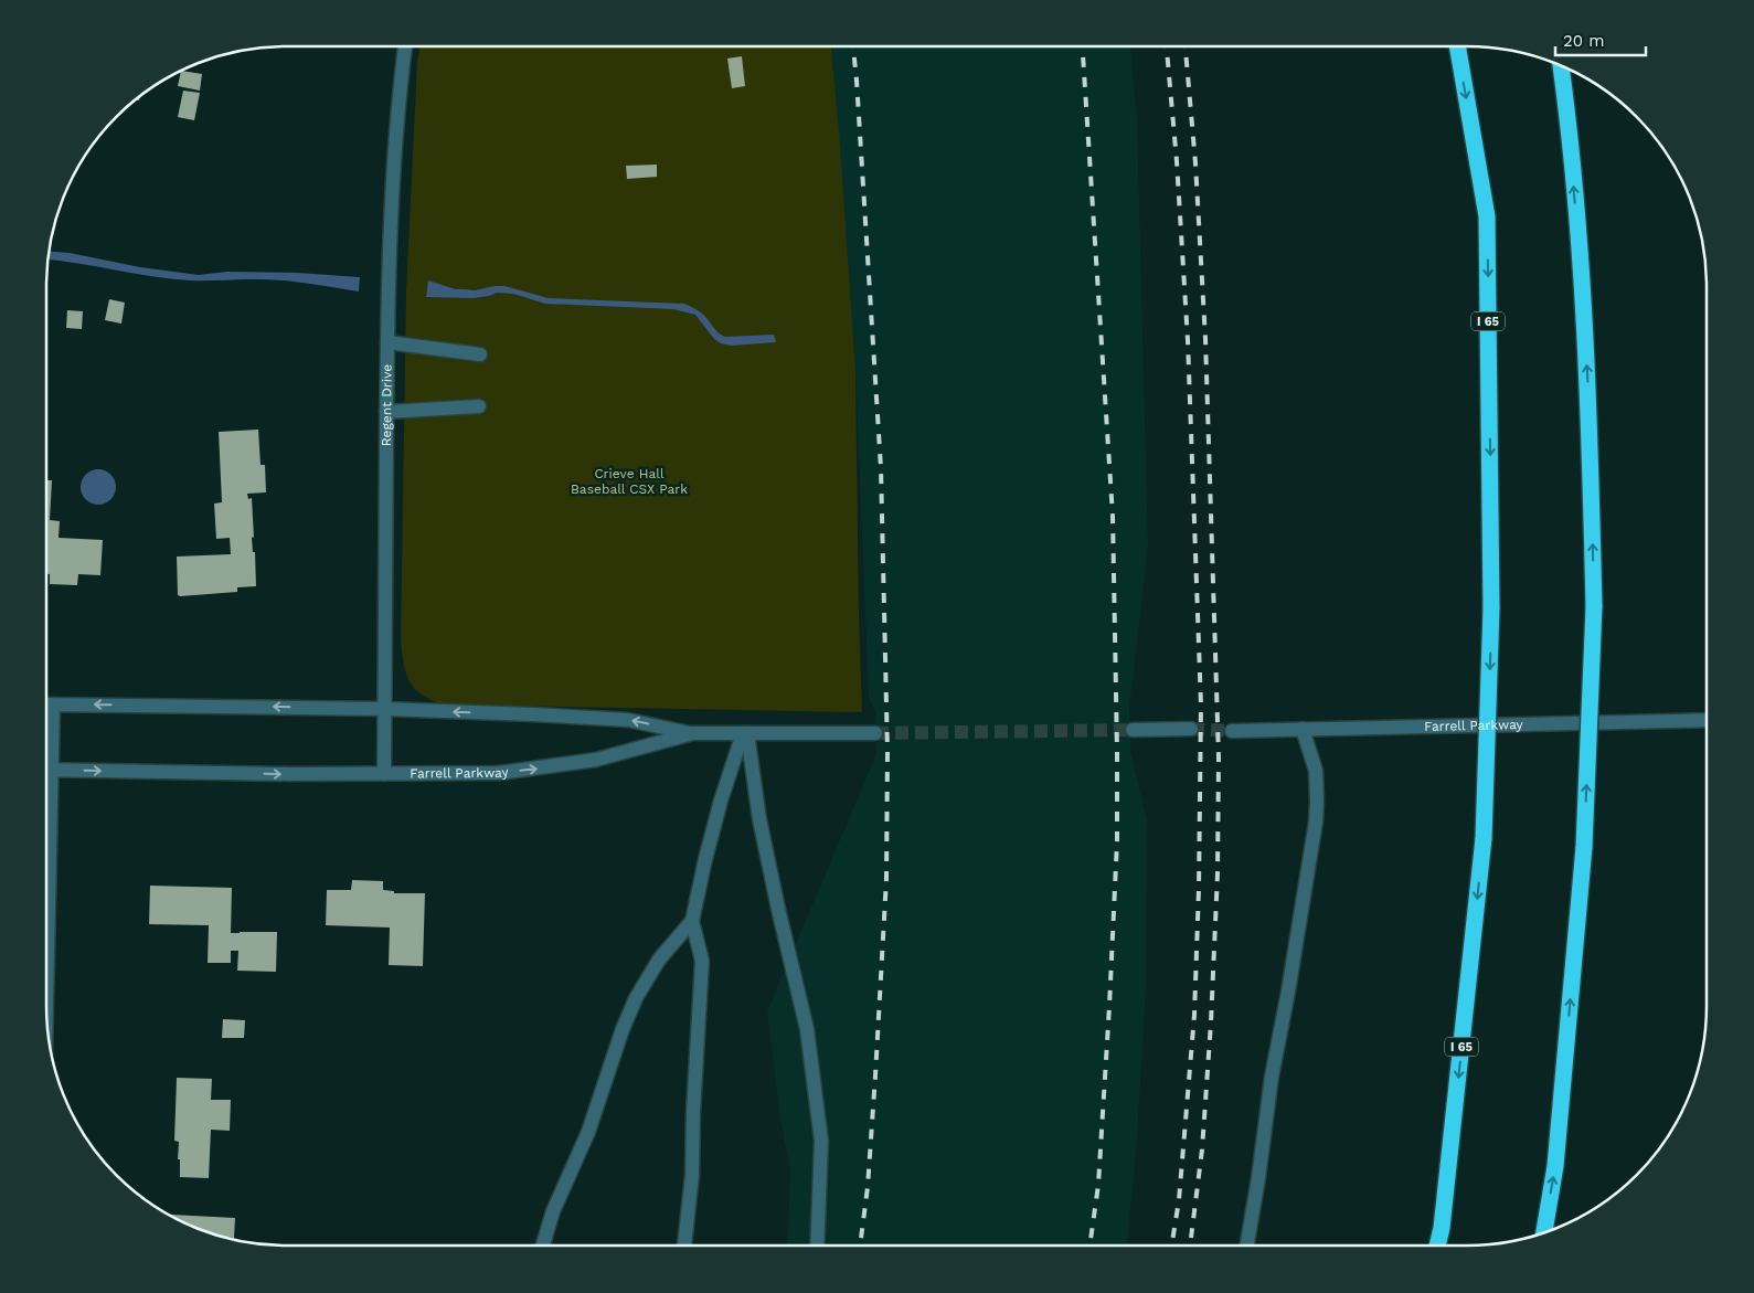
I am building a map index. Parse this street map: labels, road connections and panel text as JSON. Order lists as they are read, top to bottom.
{
  "streets": {
    "highway": ["I 65"],
    "street": ["Regent Drive", "Farrell Parkway"]
  },
  "crossings": [
    ["Regent Drive", "Farrell Parkway"]
  ],
  "parks": ["Crieve Hall Baseball CSX Park"],
  "scale_bar": "20 m"
}
